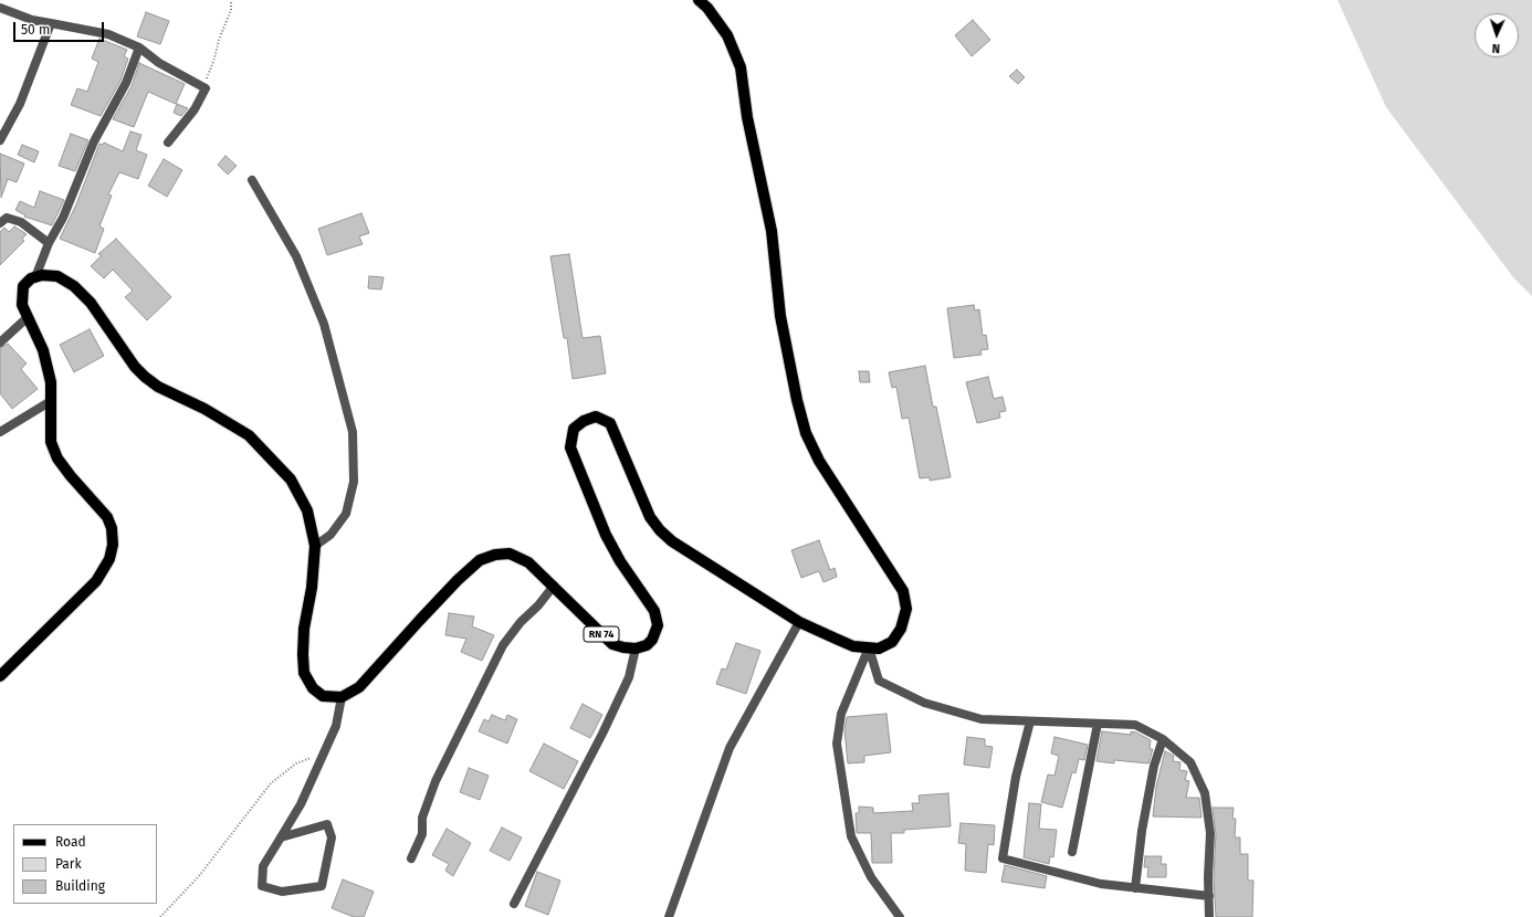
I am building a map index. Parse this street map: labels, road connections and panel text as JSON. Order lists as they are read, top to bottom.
{
  "streets": {
    "main road": ["RN 74"]
  },
  "legend": ["Road", "Park", "Building"],
  "scale_bar": "50 m",
  "north": "bottom"
}
